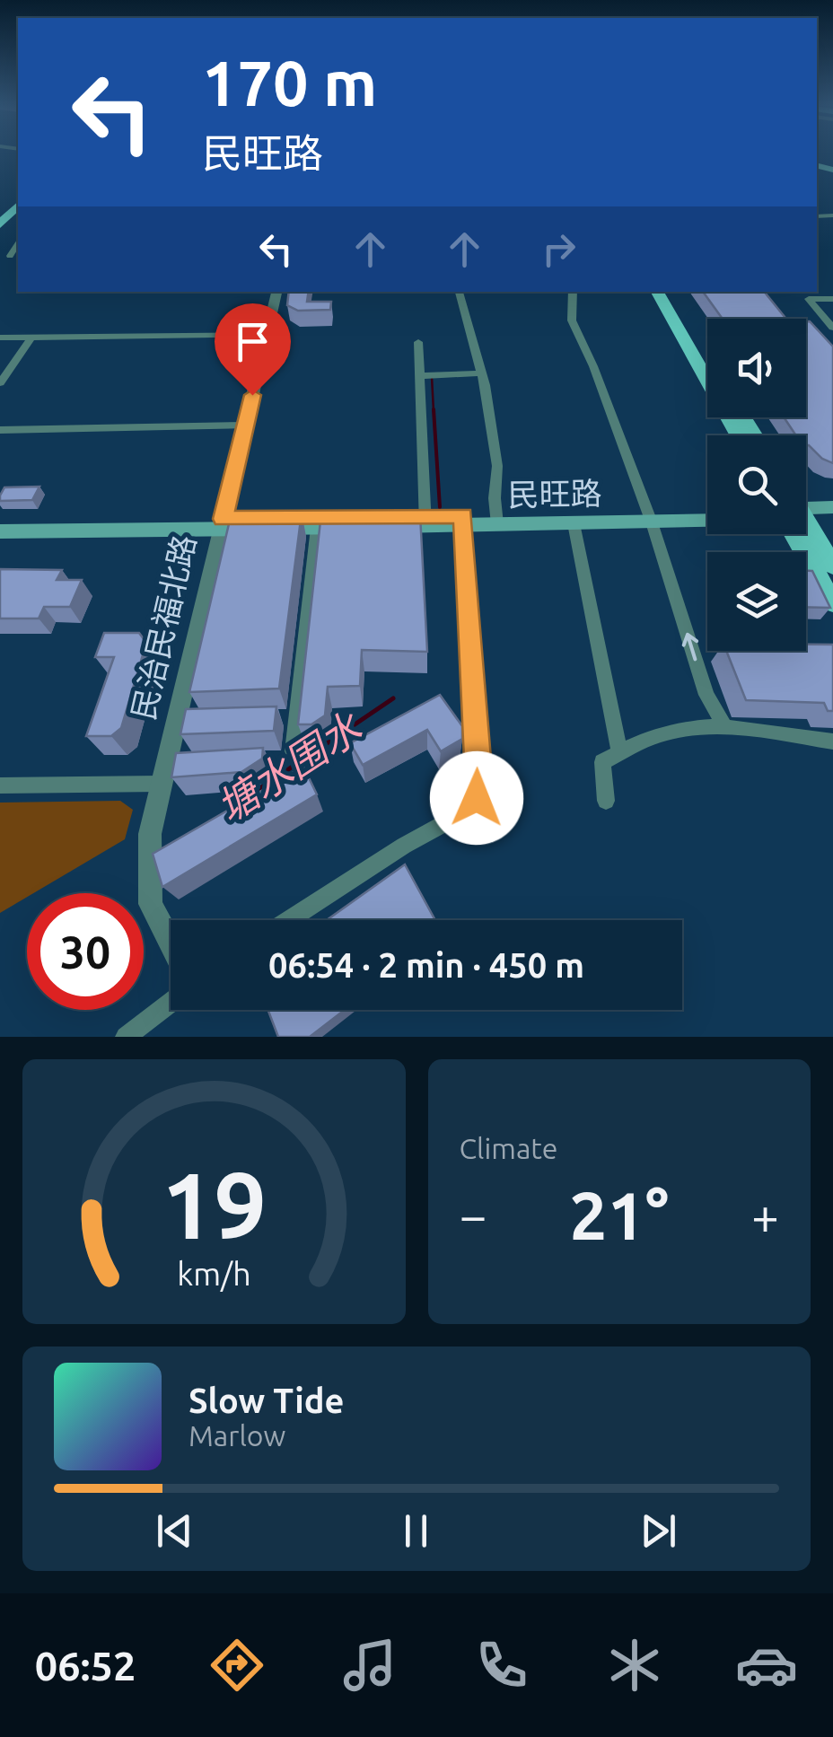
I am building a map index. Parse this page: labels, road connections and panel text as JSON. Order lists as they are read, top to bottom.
{
  "streets": {
    "main road": ["民旺路"],
    "street": ["民治民福北路"]
  },
  "crossings": [
    ["民旺路", "民治民福北路"]
  ],
  "water": ["塘水围水"],
  "page": {
    "turn": ["170 m", "民旺路"],
    "limit": "30",
    "trip": "06:54 · 2 min · 450 m",
    "tile": "Climate",
    "heat": ["−", "21°", "+"],
    "song": ["Slow Tide", "Marlow"],
    "tabs": "06:52",
    "gauge": ["19", "km/h"]
  }
}
